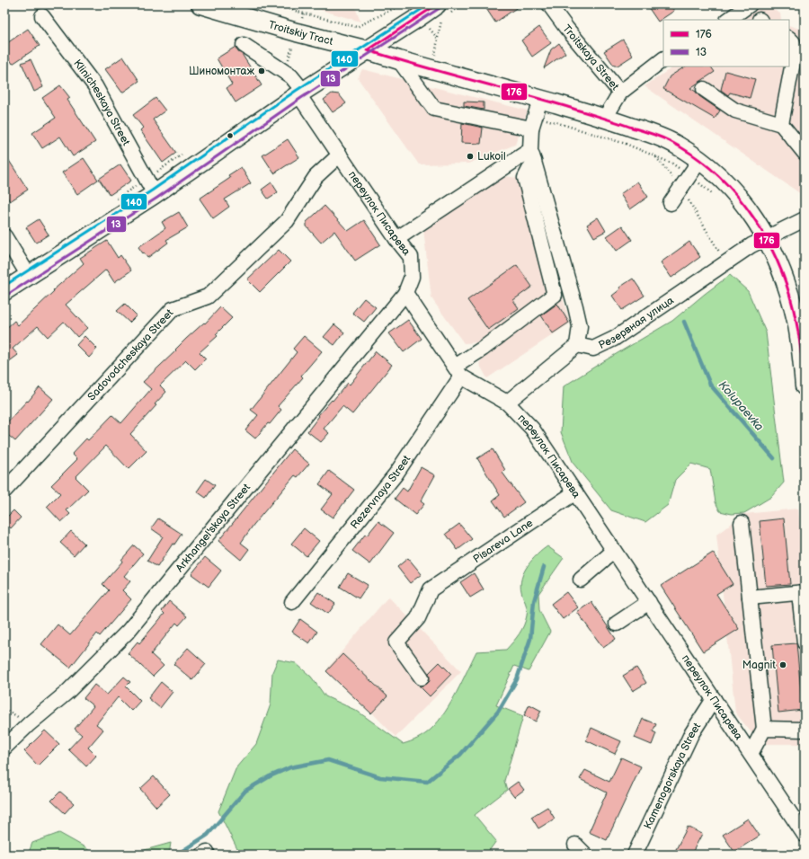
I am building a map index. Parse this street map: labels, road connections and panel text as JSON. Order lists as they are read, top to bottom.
{
  "streets": {
    "main road": ["Troitskiy Tract"],
    "street": [
      "Troitskaya Street",
      "Klinicheskaya Street",
      "переулок Писарева",
      "Резервная улица",
      "Sadovodcheskaya Street",
      "Rezervnaya Street",
      "Arkhangel'skaya Street",
      "Pisareva Lane",
      "Kamenogorskaya Street"
    ]
  },
  "crossings": [
    ["Troitskiy Tract", "Резервная улица"],
    ["переулок Писарева", "Sadovodcheskaya Street"],
    ["переулок Писарева", "Rezervnaya Street"],
    ["переулок Писарева", "Arkhangel'skaya Street"],
    ["переулок Писарева", "Pisareva Lane"],
    ["переулок Писарева", "Kamenogorskaya Street"]
  ],
  "water": ["Kolupaevka"],
  "places": ["Шиномонтаж", "Lukoil", "Magnit"],
  "lines": ["transit line 176", "transit line 140", "transit line 13"],
  "legend": ["176", "13"]
}
